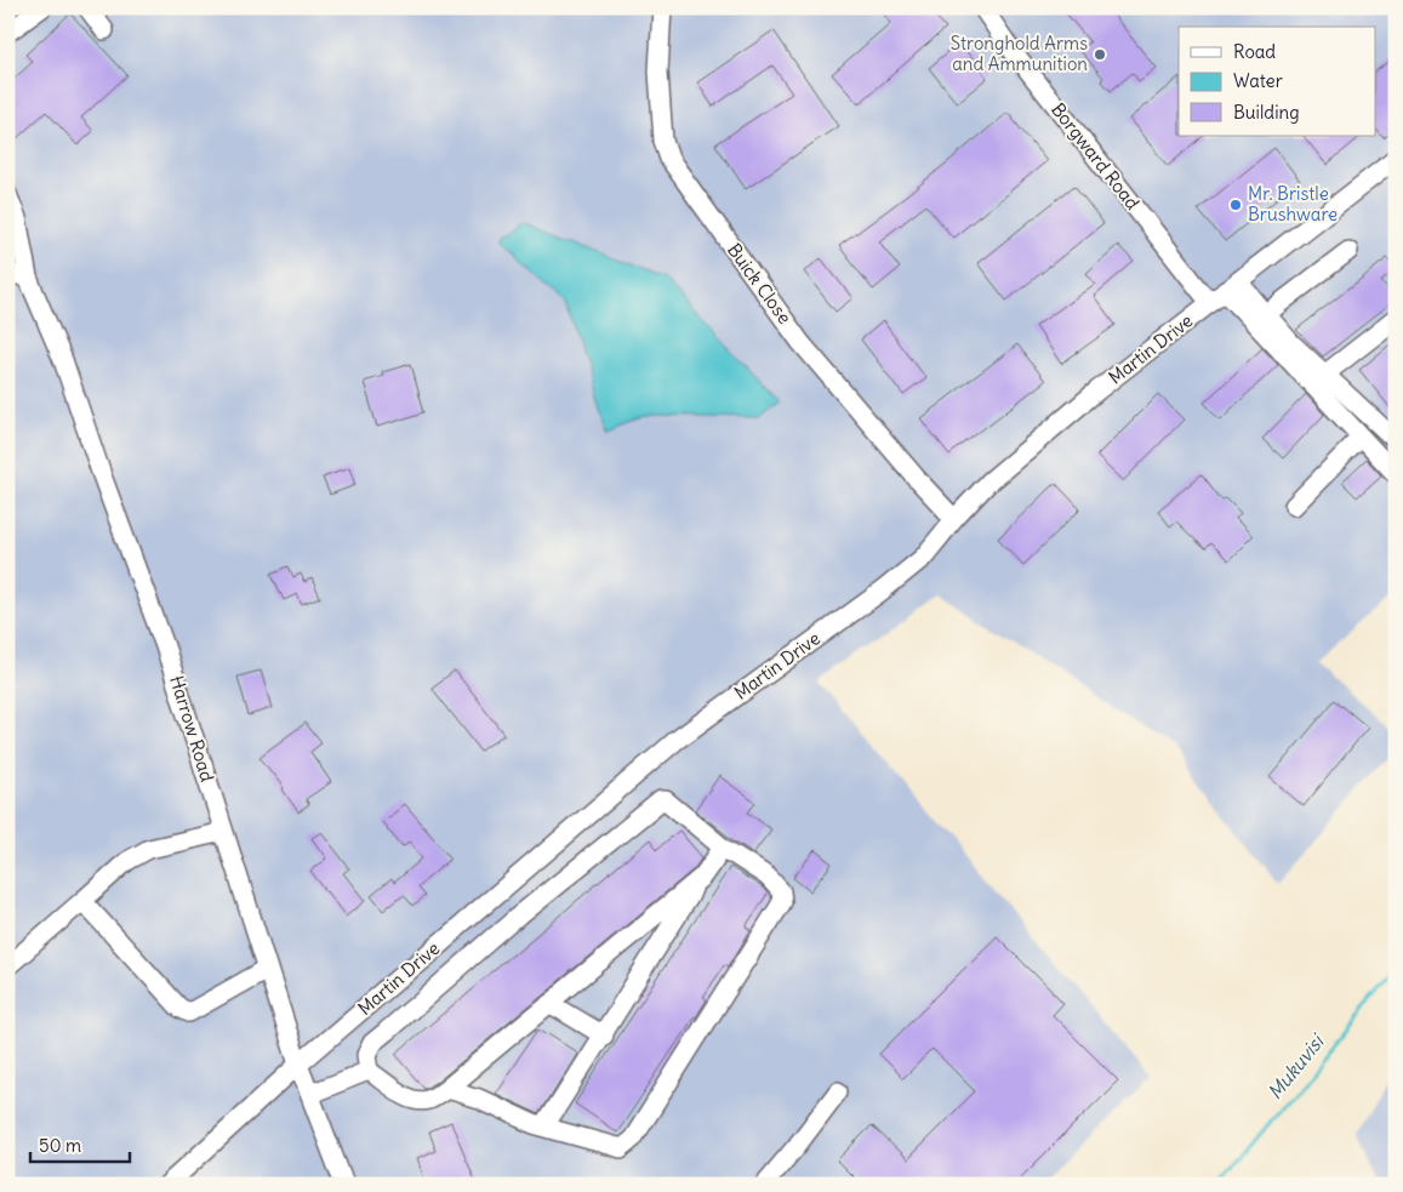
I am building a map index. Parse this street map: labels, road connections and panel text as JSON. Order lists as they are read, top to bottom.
{
  "streets": {
    "street": [
      "Borgward Road",
      "Buick Close",
      "Martin Drive",
      "Harrow Road"
    ]
  },
  "crossings": [
    ["Borgward Road", "Martin Drive"],
    ["Buick Close", "Martin Drive"],
    ["Martin Drive", "Harrow Road"]
  ],
  "water": ["Mukuvisi"],
  "places": ["Stronghold Arms and Ammunition", "Mr. Bristle Brushware"],
  "legend": ["Road", "Water", "Building"],
  "scale_bar": "50 m"
}
